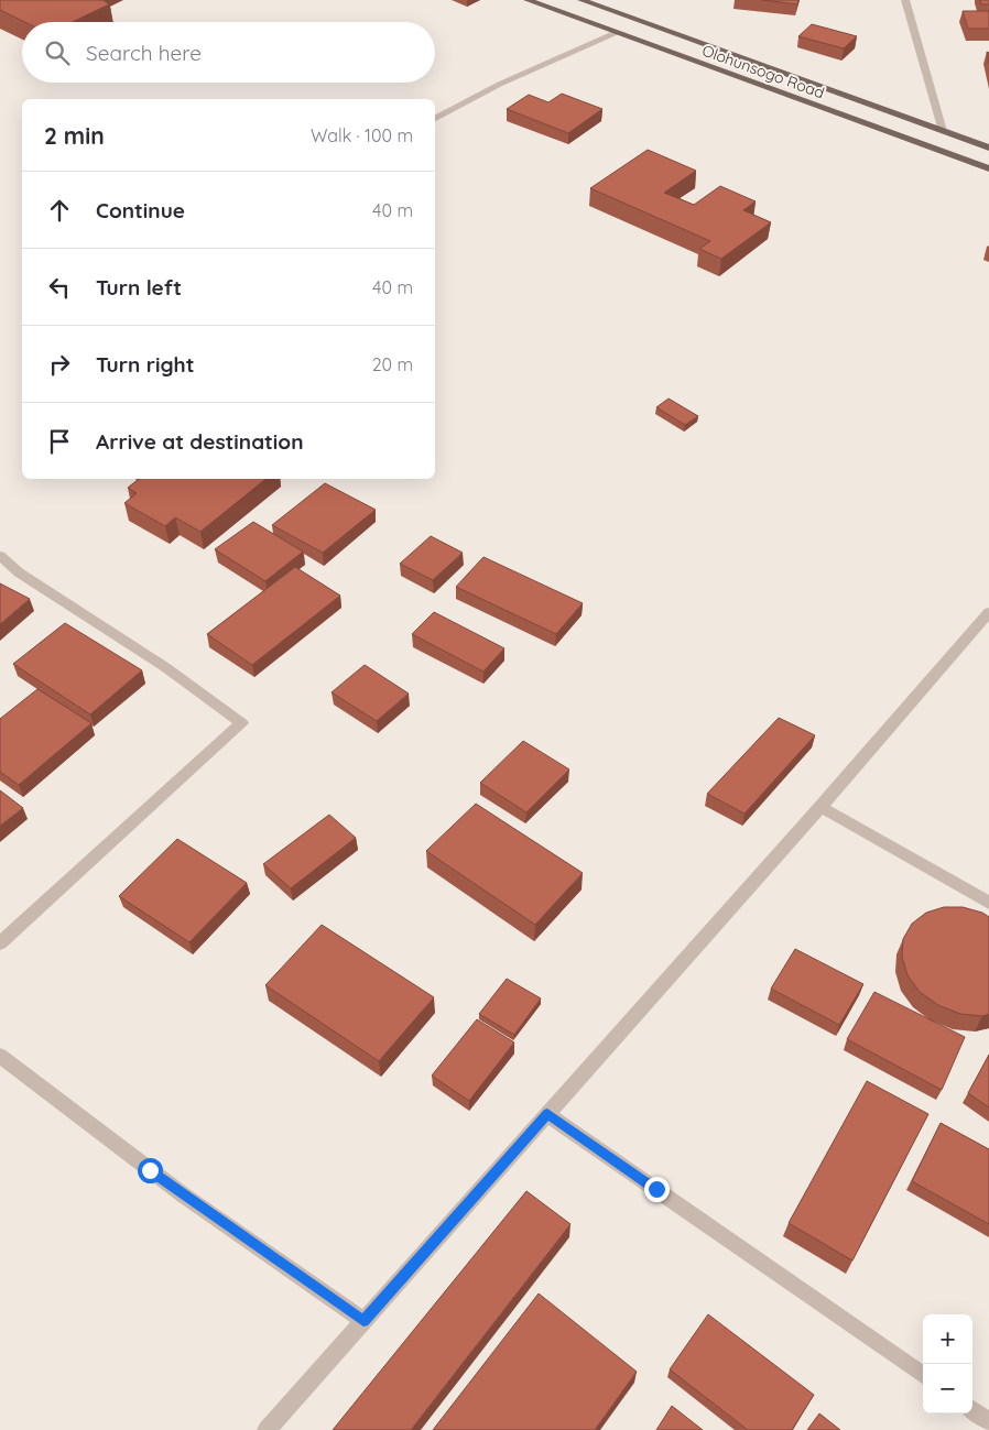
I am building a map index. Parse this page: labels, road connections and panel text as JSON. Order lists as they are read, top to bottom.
{
  "streets": {
    "main road": ["Olohunsogo Road"]
  },
  "page": {
    "search": "Search here",
    "heading": ["2 min", "Walk · 100 m"],
    "list": [
      ["Continue", "40 m"],
      ["Turn left", "40 m"],
      ["Turn right", "20 m"],
      "Arrive at destination"
    ],
    "map_buttons": ["+", "−"]
  }
}
